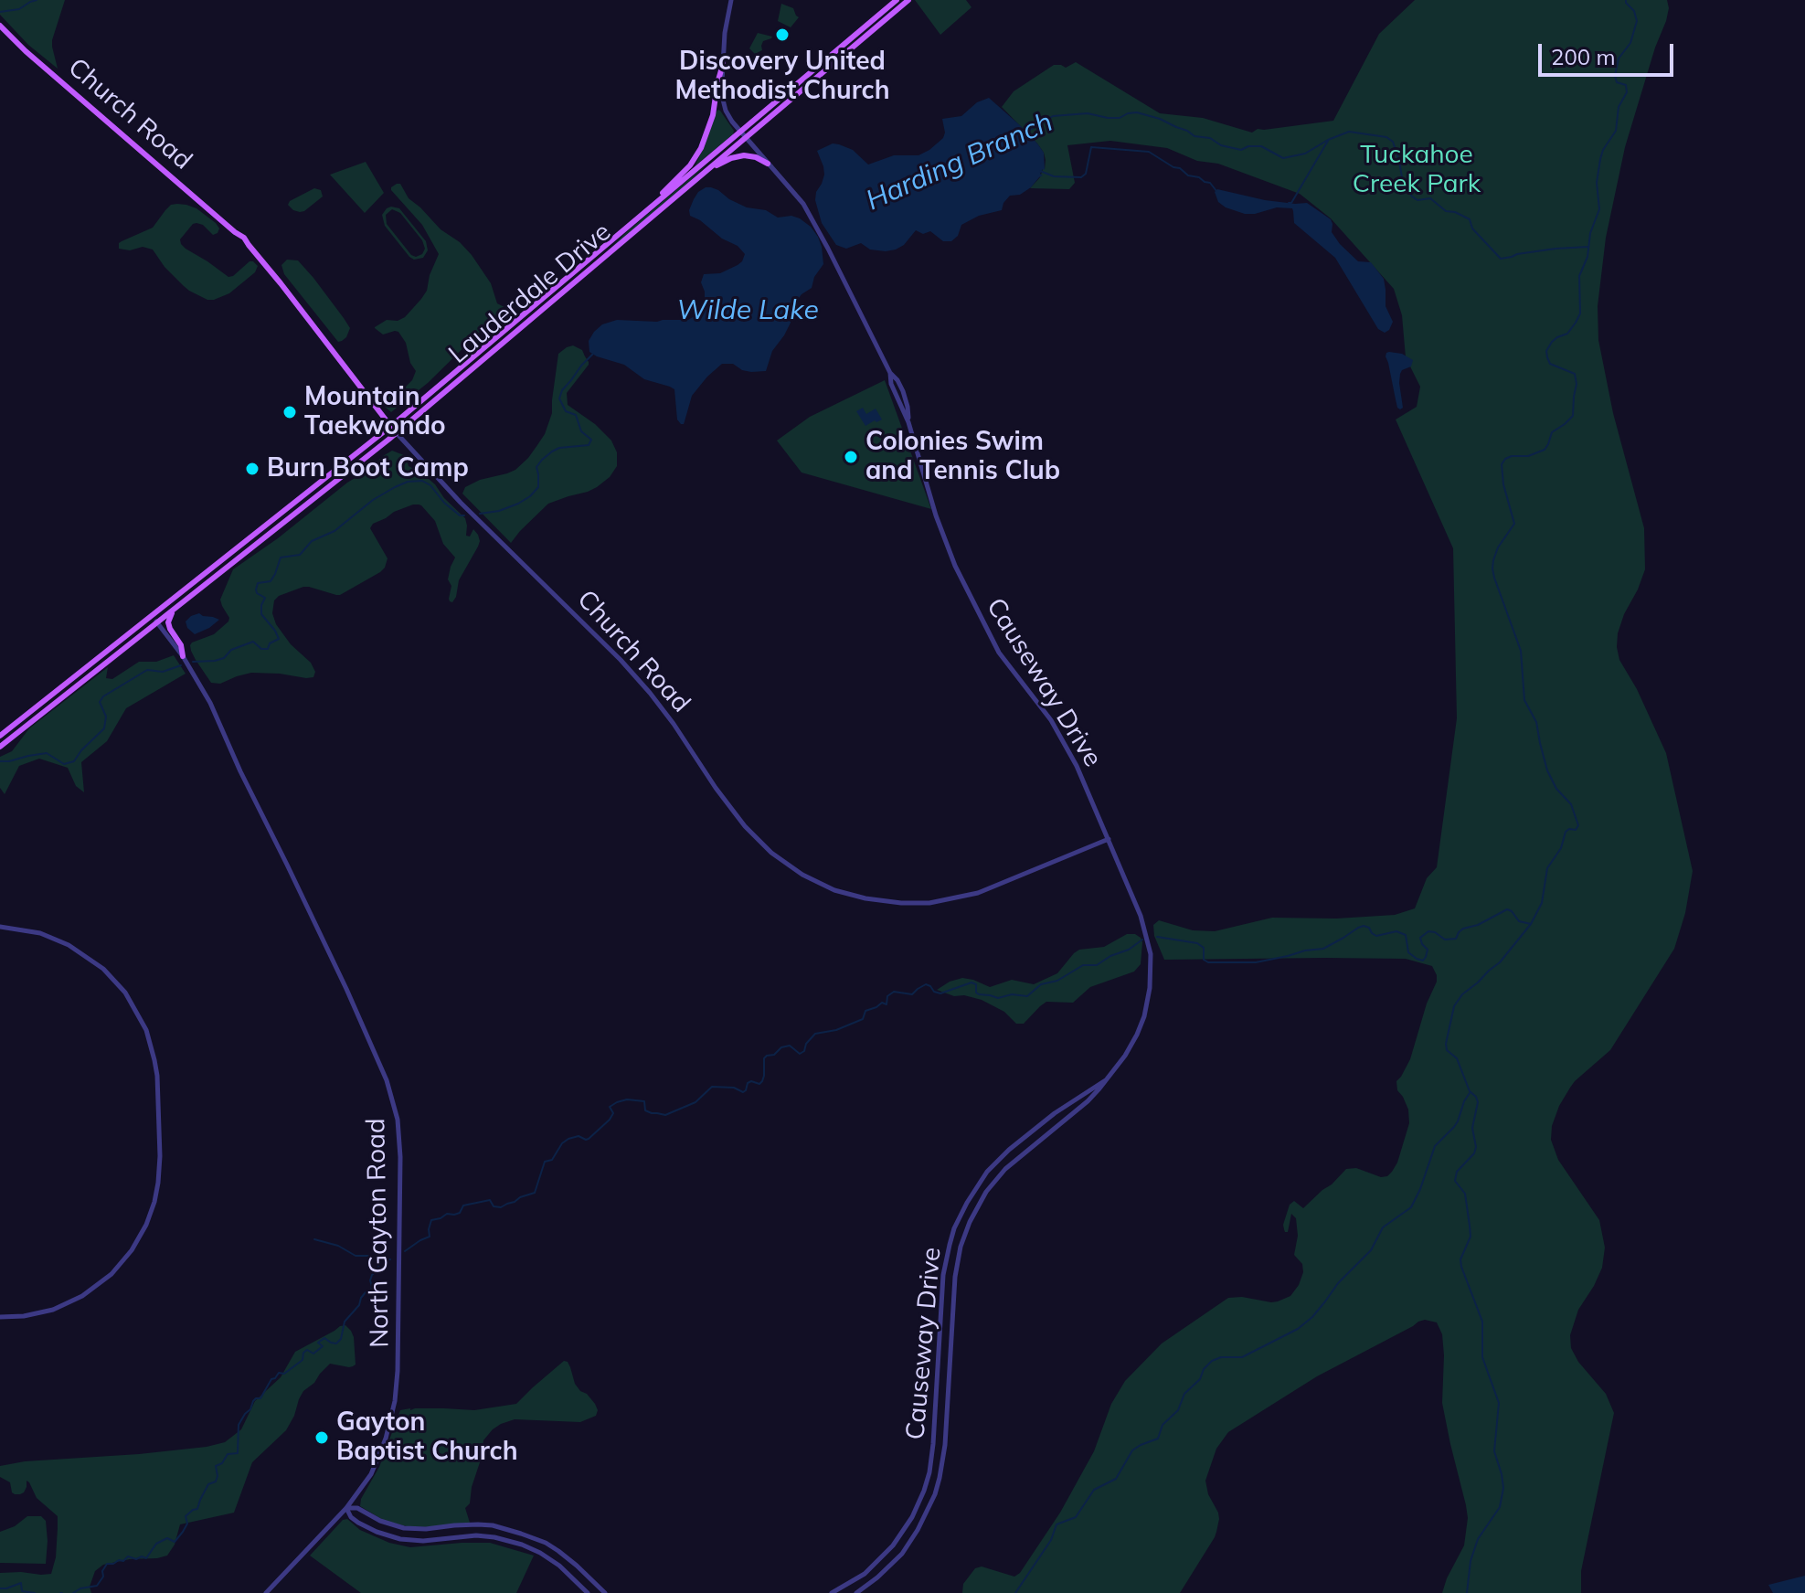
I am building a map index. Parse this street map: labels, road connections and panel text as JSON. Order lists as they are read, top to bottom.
{
  "streets": {
    "main road": ["Church Road", "Lauderdale Drive"],
    "street": ["Causeway Drive", "North Gayton Road"]
  },
  "crossings": [
    ["Church Road", "Lauderdale Drive"],
    ["Church Road", "Causeway Drive"],
    ["Lauderdale Drive", "Causeway Drive"],
    ["Lauderdale Drive", "North Gayton Road"]
  ],
  "water": ["Harding Branch", "Wilde Lake"],
  "parks": ["Tuckahoe Creek Park"],
  "places": [
    "Discovery United Methodist Church",
    "Mountain Taekwondo",
    "Colonies Swim and Tennis Club",
    "Burn Boot Camp",
    "Gayton Baptist Church"
  ],
  "scale_bar": "200 m"
}
